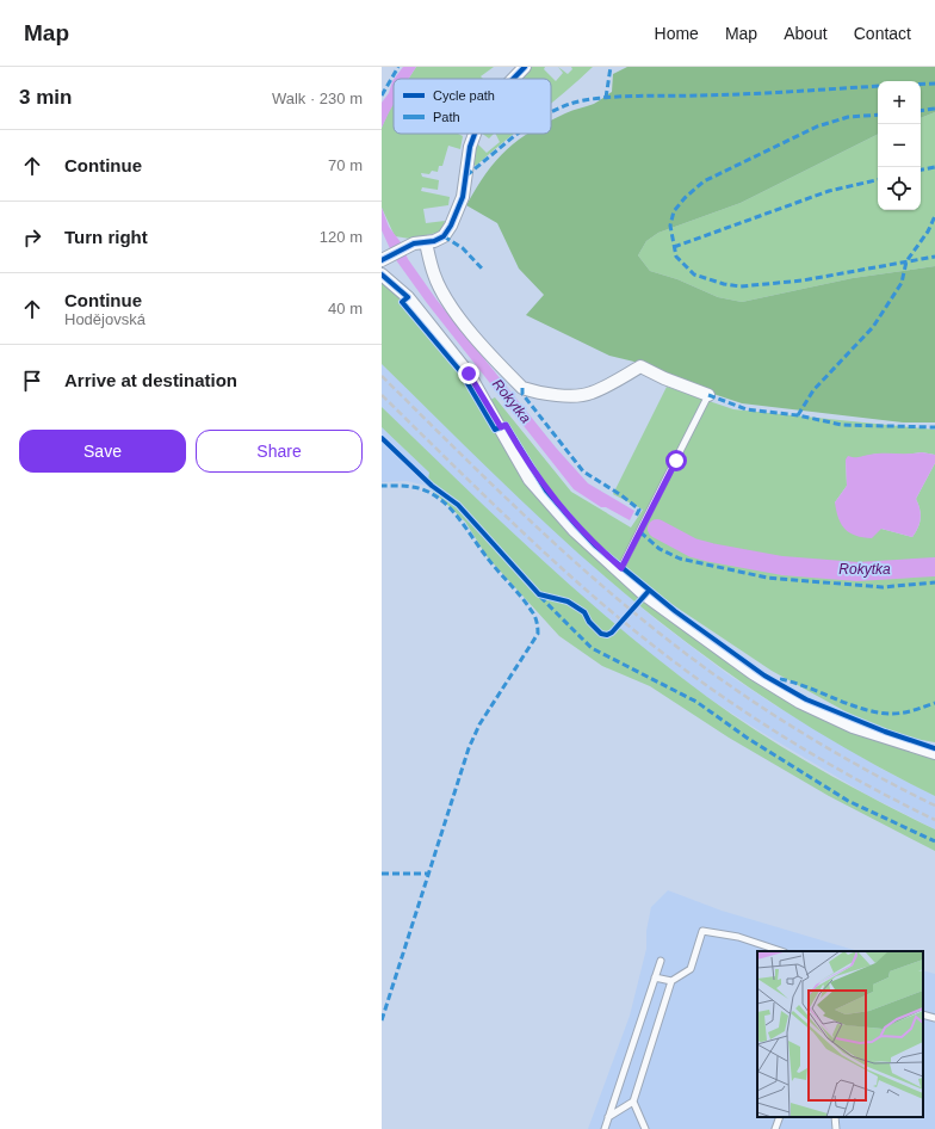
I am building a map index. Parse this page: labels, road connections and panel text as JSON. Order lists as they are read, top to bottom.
{
  "water": ["Rokytka"],
  "legend": ["Cycle path", "Path"],
  "page": {
    "header": "Map",
    "nav": [
      "Home",
      "Map",
      "About",
      "Contact"
    ],
    "heading": ["3 min", "Walk · 230 m"],
    "map_buttons": ["+", "−"],
    "list": [
      ["Continue", "70 m"],
      ["Turn right", "120 m"],
      ["Continue", "Hodějovská", "40 m"],
      "Arrive at destination"
    ],
    "buttons": ["Save", "Share"]
  }
}
